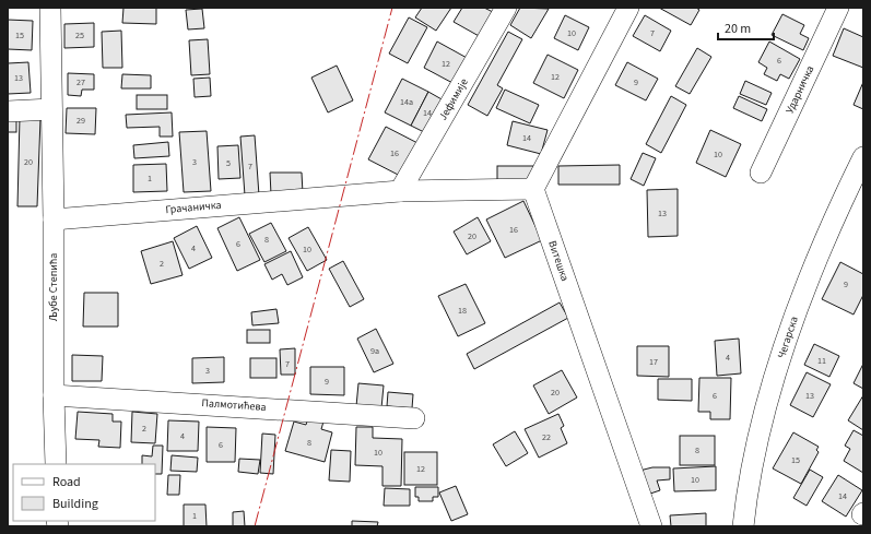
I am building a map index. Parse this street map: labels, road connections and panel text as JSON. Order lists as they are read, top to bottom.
{
  "streets": {
    "street": [
      "Ударничка",
      "Јефимије",
      "Грачаничка",
      "Витешка",
      "Љубе Степића",
      "Чегарска",
      "Палмотићева"
    ]
  },
  "crossings": [
    ["Јефимије", "Грачаничка"],
    ["Грачаничка", "Љубе Степића"],
    ["Љубе Степића", "Палмотићева"]
  ],
  "house_numbers": [
    "10",
    "7",
    "15",
    "25",
    "6",
    "12",
    "12",
    "13",
    "27",
    "9",
    "14a",
    "14",
    "29",
    "14",
    "16",
    "10",
    "20",
    "3",
    "5",
    "7",
    "1",
    "13",
    "16",
    "20",
    "8",
    "6",
    "4",
    "10",
    "2",
    "9",
    "18",
    "9a",
    "4",
    "11",
    "17",
    "7",
    "3",
    "9",
    "20",
    "6",
    "13",
    "2",
    "4",
    "22",
    "8",
    "6",
    "8",
    "10",
    "15",
    "12",
    "10",
    "14",
    "1"
  ],
  "legend": ["Road", "Building"],
  "scale_bar": "20 m"
}
